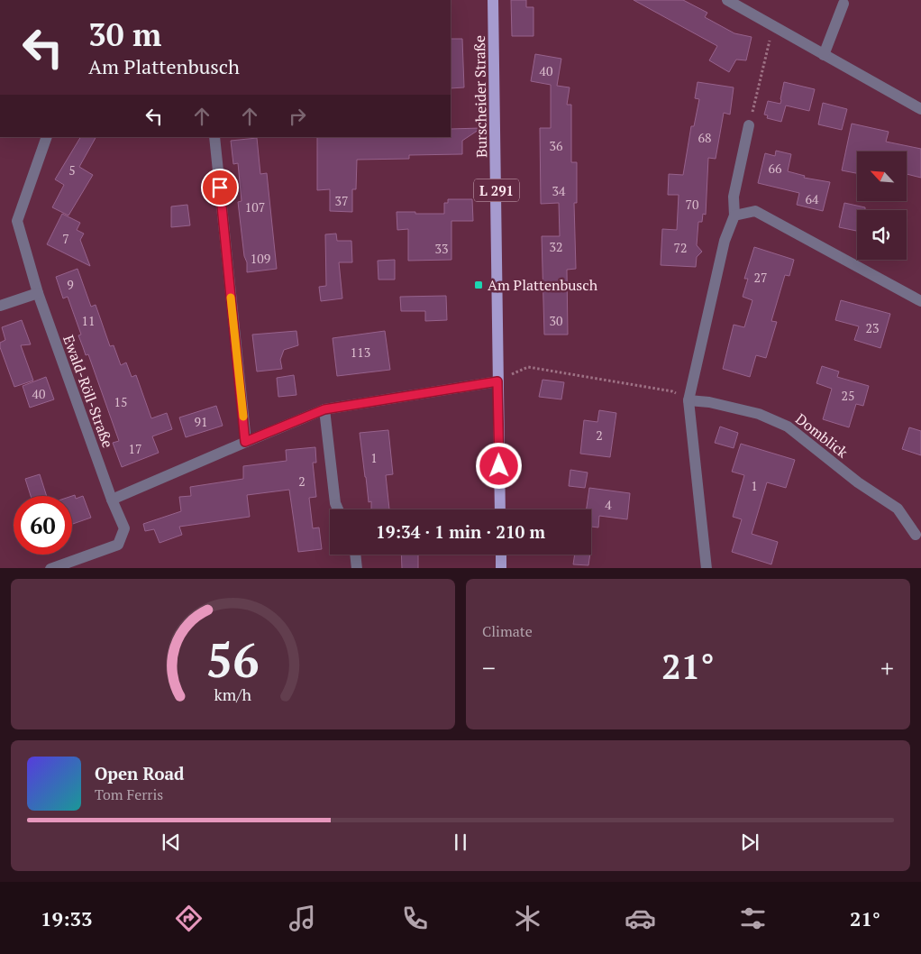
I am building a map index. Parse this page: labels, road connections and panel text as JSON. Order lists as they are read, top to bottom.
{
  "streets": {
    "main road": ["Burscheider Straße", "L 291"],
    "street": ["Ewald-Röll-Straße", "Domblick"]
  },
  "places": {
    "transit": ["Am Plattenbusch"]
  },
  "house_numbers": [
    "40",
    "68",
    "36",
    "66",
    "5",
    "34",
    "64",
    "37",
    "70",
    "107",
    "7",
    "32",
    "72",
    "33",
    "109",
    "27",
    "9",
    "11",
    "30",
    "23",
    "113",
    "40",
    "25",
    "15",
    "91",
    "2",
    "17",
    "1",
    "2",
    "1",
    "4"
  ],
  "north": "top left",
  "page": {
    "turn": ["30 m", "Am Plattenbusch"],
    "limit": "60",
    "trip": "19:34 · 1 min · 210 m",
    "tile": "Climate",
    "heat": ["−", "21°", "+"],
    "song": ["Open Road", "Tom Ferris"],
    "tabs": ["19:33", "21°"],
    "gauge": ["56", "km/h"]
  }
}
